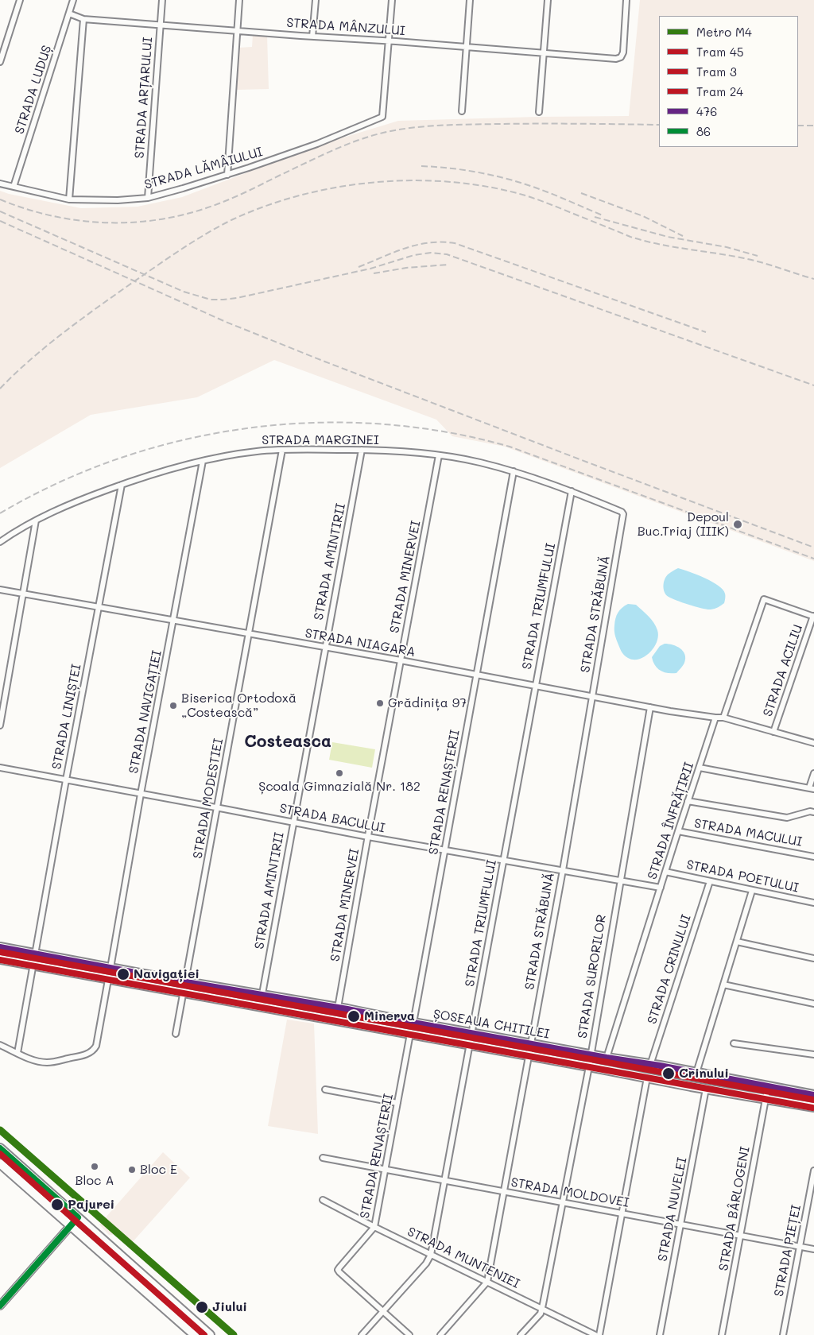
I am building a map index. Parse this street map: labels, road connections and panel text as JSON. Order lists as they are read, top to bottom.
{
  "streets": {
    "main road": ["ȘOSEAUA CHITILEI"],
    "street": [
      "STRADA MÂNZULUI",
      "STRADA LUDUȘ",
      "STRADA ARȚARULUI",
      "STRADA LĂMÂIULUI",
      "STRADA MARGINEI",
      "STRADA AMINTIRII",
      "STRADA MINERVEI",
      "STRADA TRIUMFULUI",
      "STRADA STRĂBUNĂ",
      "STRADA NIAGARA",
      "STRADA ACILIU",
      "STRADA NAVIGAȚIEI",
      "STRADA LINIȘTEI",
      "STRADA RENAȘTERII",
      "STRADA MODESTIEI",
      "STRADA BACULUI",
      "STRADA ÎNFRĂȚIRII",
      "STRADA MACULUI",
      "STRADA POETULUI",
      "STRADA CRINULUI",
      "STRADA SURORILOR",
      "STRADA MOLDOVEI",
      "STRADA BÂRLOGENI",
      "STRADA NUVELEI",
      "STRADA PIEȚEI",
      "STRADA MUNTENIEI"
    ]
  },
  "crossings": [
    ["STRADA MÂNZULUI", "STRADA LUDUȘ"],
    ["STRADA MÂNZULUI", "STRADA ARȚARULUI"],
    ["STRADA MÂNZULUI", "STRADA LĂMÂIULUI"],
    ["STRADA LUDUȘ", "STRADA LĂMÂIULUI"],
    ["STRADA ARȚARULUI", "STRADA LĂMÂIULUI"],
    ["STRADA MARGINEI", "STRADA AMINTIRII"],
    ["STRADA MARGINEI", "STRADA MINERVEI"],
    ["STRADA MARGINEI", "STRADA TRIUMFULUI"],
    ["STRADA MARGINEI", "STRADA STRĂBUNĂ"],
    ["STRADA MARGINEI", "STRADA NAVIGAȚIEI"],
    ["STRADA MARGINEI", "STRADA LINIȘTEI"],
    ["STRADA MARGINEI", "STRADA RENAȘTERII"],
    ["STRADA MARGINEI", "STRADA MODESTIEI"],
    ["STRADA AMINTIRII", "STRADA NIAGARA"],
    ["STRADA AMINTIRII", "STRADA BACULUI"],
    ["STRADA AMINTIRII", "ȘOSEAUA CHITILEI"],
    ["STRADA MINERVEI", "STRADA NIAGARA"],
    ["STRADA MINERVEI", "STRADA BACULUI"],
    ["STRADA MINERVEI", "ȘOSEAUA CHITILEI"],
    ["STRADA TRIUMFULUI", "STRADA NIAGARA"],
    ["STRADA TRIUMFULUI", "STRADA RENAȘTERII"],
    ["STRADA TRIUMFULUI", "STRADA BACULUI"],
    ["STRADA TRIUMFULUI", "ȘOSEAUA CHITILEI"],
    ["STRADA TRIUMFULUI", "STRADA MOLDOVEI"],
    ["STRADA TRIUMFULUI", "STRADA MUNTENIEI"],
    ["STRADA STRĂBUNĂ", "STRADA NIAGARA"],
    ["STRADA STRĂBUNĂ", "STRADA BACULUI"],
    ["STRADA STRĂBUNĂ", "ȘOSEAUA CHITILEI"],
    ["STRADA STRĂBUNĂ", "STRADA MOLDOVEI"],
    ["STRADA STRĂBUNĂ", "STRADA MUNTENIEI"],
    ["STRADA NIAGARA", "STRADA NAVIGAȚIEI"],
    ["STRADA NIAGARA", "STRADA LINIȘTEI"],
    ["STRADA NIAGARA", "STRADA RENAȘTERII"],
    ["STRADA NIAGARA", "STRADA MODESTIEI"],
    ["STRADA NIAGARA", "STRADA ÎNFRĂȚIRII"],
    ["STRADA NIAGARA", "STRADA SURORILOR"],
    ["STRADA NAVIGAȚIEI", "STRADA BACULUI"],
    ["STRADA NAVIGAȚIEI", "ȘOSEAUA CHITILEI"],
    ["STRADA LINIȘTEI", "STRADA BACULUI"],
    ["STRADA LINIȘTEI", "ȘOSEAUA CHITILEI"],
    ["STRADA RENAȘTERII", "STRADA BACULUI"],
    ["STRADA RENAȘTERII", "ȘOSEAUA CHITILEI"],
    ["STRADA RENAȘTERII", "STRADA MOLDOVEI"],
    ["STRADA RENAȘTERII", "STRADA MUNTENIEI"],
    ["STRADA MODESTIEI", "STRADA BACULUI"],
    ["STRADA MODESTIEI", "ȘOSEAUA CHITILEI"],
    ["STRADA BACULUI", "STRADA ÎNFRĂȚIRII"],
    ["STRADA BACULUI", "STRADA SURORILOR"],
    ["STRADA ÎNFRĂȚIRII", "STRADA MACULUI"],
    ["STRADA ÎNFRĂȚIRII", "STRADA POETULUI"],
    ["STRADA ÎNFRĂȚIRII", "ȘOSEAUA CHITILEI"],
    ["STRADA POETULUI", "STRADA CRINULUI"],
    ["STRADA CRINULUI", "ȘOSEAUA CHITILEI"],
    ["STRADA SURORILOR", "ȘOSEAUA CHITILEI"],
    ["STRADA SURORILOR", "STRADA MOLDOVEI"],
    ["STRADA SURORILOR", "STRADA MUNTENIEI"],
    ["ȘOSEAUA CHITILEI", "STRADA BÂRLOGENI"],
    ["ȘOSEAUA CHITILEI", "STRADA NUVELEI"],
    ["STRADA MOLDOVEI", "STRADA BÂRLOGENI"],
    ["STRADA MOLDOVEI", "STRADA NUVELEI"],
    ["STRADA MOLDOVEI", "STRADA PIEȚEI"]
  ],
  "districts": ["Costeasca"],
  "places": [
    "Depoul Buc.Triaj (IIIK)",
    "Grădinița 97",
    "Biserica Ortodoxă „Costească”",
    "Școala Gimnazială Nr. 182",
    "Navigației",
    "Minerva",
    "Crinului",
    "Bloc A",
    "Bloc E",
    "Pajurei",
    "Jiului"
  ],
  "lines": [
    "transit line 476",
    "tram line 45",
    "tram line 3",
    "metro line M4",
    "transit line 86",
    "tram line 24"
  ],
  "legend": [
    "Metro M4",
    "Tram 45",
    "Tram 3",
    "Tram 24",
    "476",
    "86"
  ]
}
